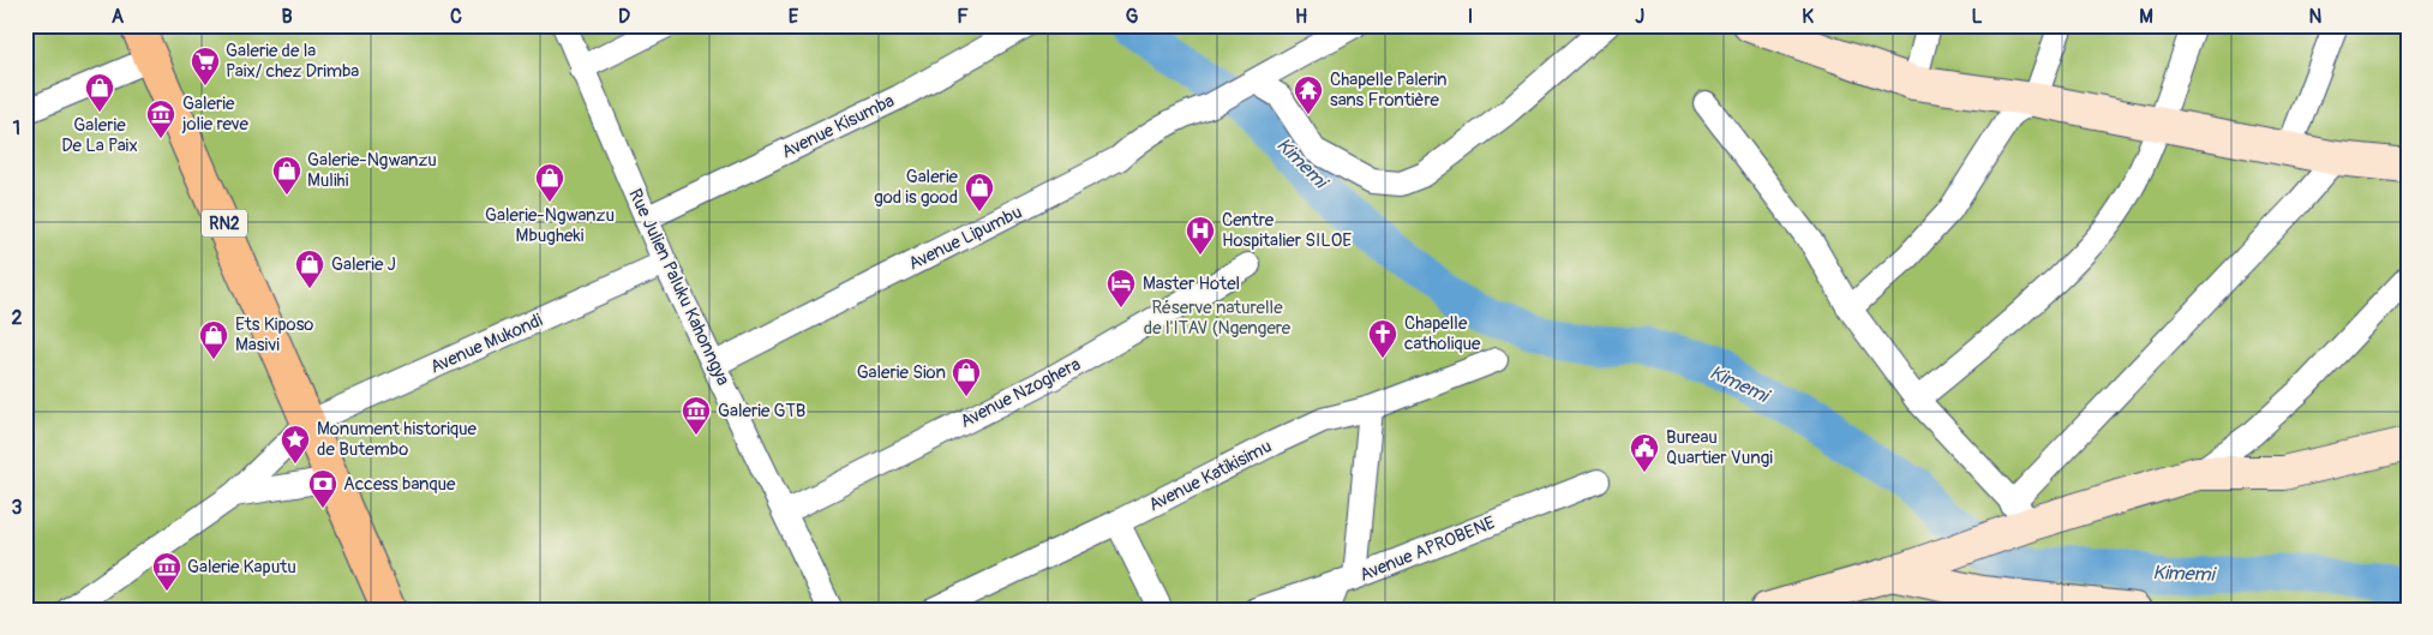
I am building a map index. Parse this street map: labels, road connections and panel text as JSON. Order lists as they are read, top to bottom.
{
  "streets": {
    "highway": ["RN2"],
    "street": [
      "Avenue Kisumba",
      "Avenue Lipumbu",
      "Rue Julien Paluku Kahonngya",
      "Avenue Mukondi",
      "Avenue Nzoghera",
      "Avenue Katikisimu",
      "Avenue APROBENE"
    ]
  },
  "crossings": [
    ["Avenue Kisumba", "Rue Julien Paluku Kahonngya"],
    ["RN2", "Avenue Mukondi"],
    ["Avenue Lipumbu", "Rue Julien Paluku Kahonngya"],
    ["Rue Julien Paluku Kahonngya", "Avenue Mukondi"],
    ["Rue Julien Paluku Kahonngya", "Avenue Nzoghera"]
  ],
  "water": ["Kimemi"],
  "parks": ["Réserve naturelle de l'ITAV (Ngengere"],
  "places": {
    "supermarket": ["Galerie de la Paix/ chez Drimba"],
    "shop": [
      "Galerie De La Paix",
      "Galerie-Ngwanzu Mulihi",
      "Galerie-Ngwanzu Mbugheki",
      "Galerie god is good",
      "Galerie J",
      "Ets Kiposo Masivi",
      "Galerie Sion"
    ],
    "temple": ["Chapelle Palerin sans Frontière"],
    "museum": ["Galerie jolie reve", "Galerie GTB", "Galerie Kaputu"],
    "hospital": ["Centre Hospitalier SILOE"],
    "hotel": ["Master Hotel"],
    "church": ["Chapelle catholique"],
    "place": ["Monument historique de Butembo"],
    "public building": ["Bureau Quartier Vungi"],
    "bank": ["Access banque"]
  },
  "grid": {
    "columns": [
      "A",
      "B",
      "C",
      "D",
      "E",
      "F",
      "G",
      "H",
      "I",
      "J",
      "K",
      "L",
      "M",
      "N"
    ],
    "rows": ["1", "2", "3"]
  }
}
